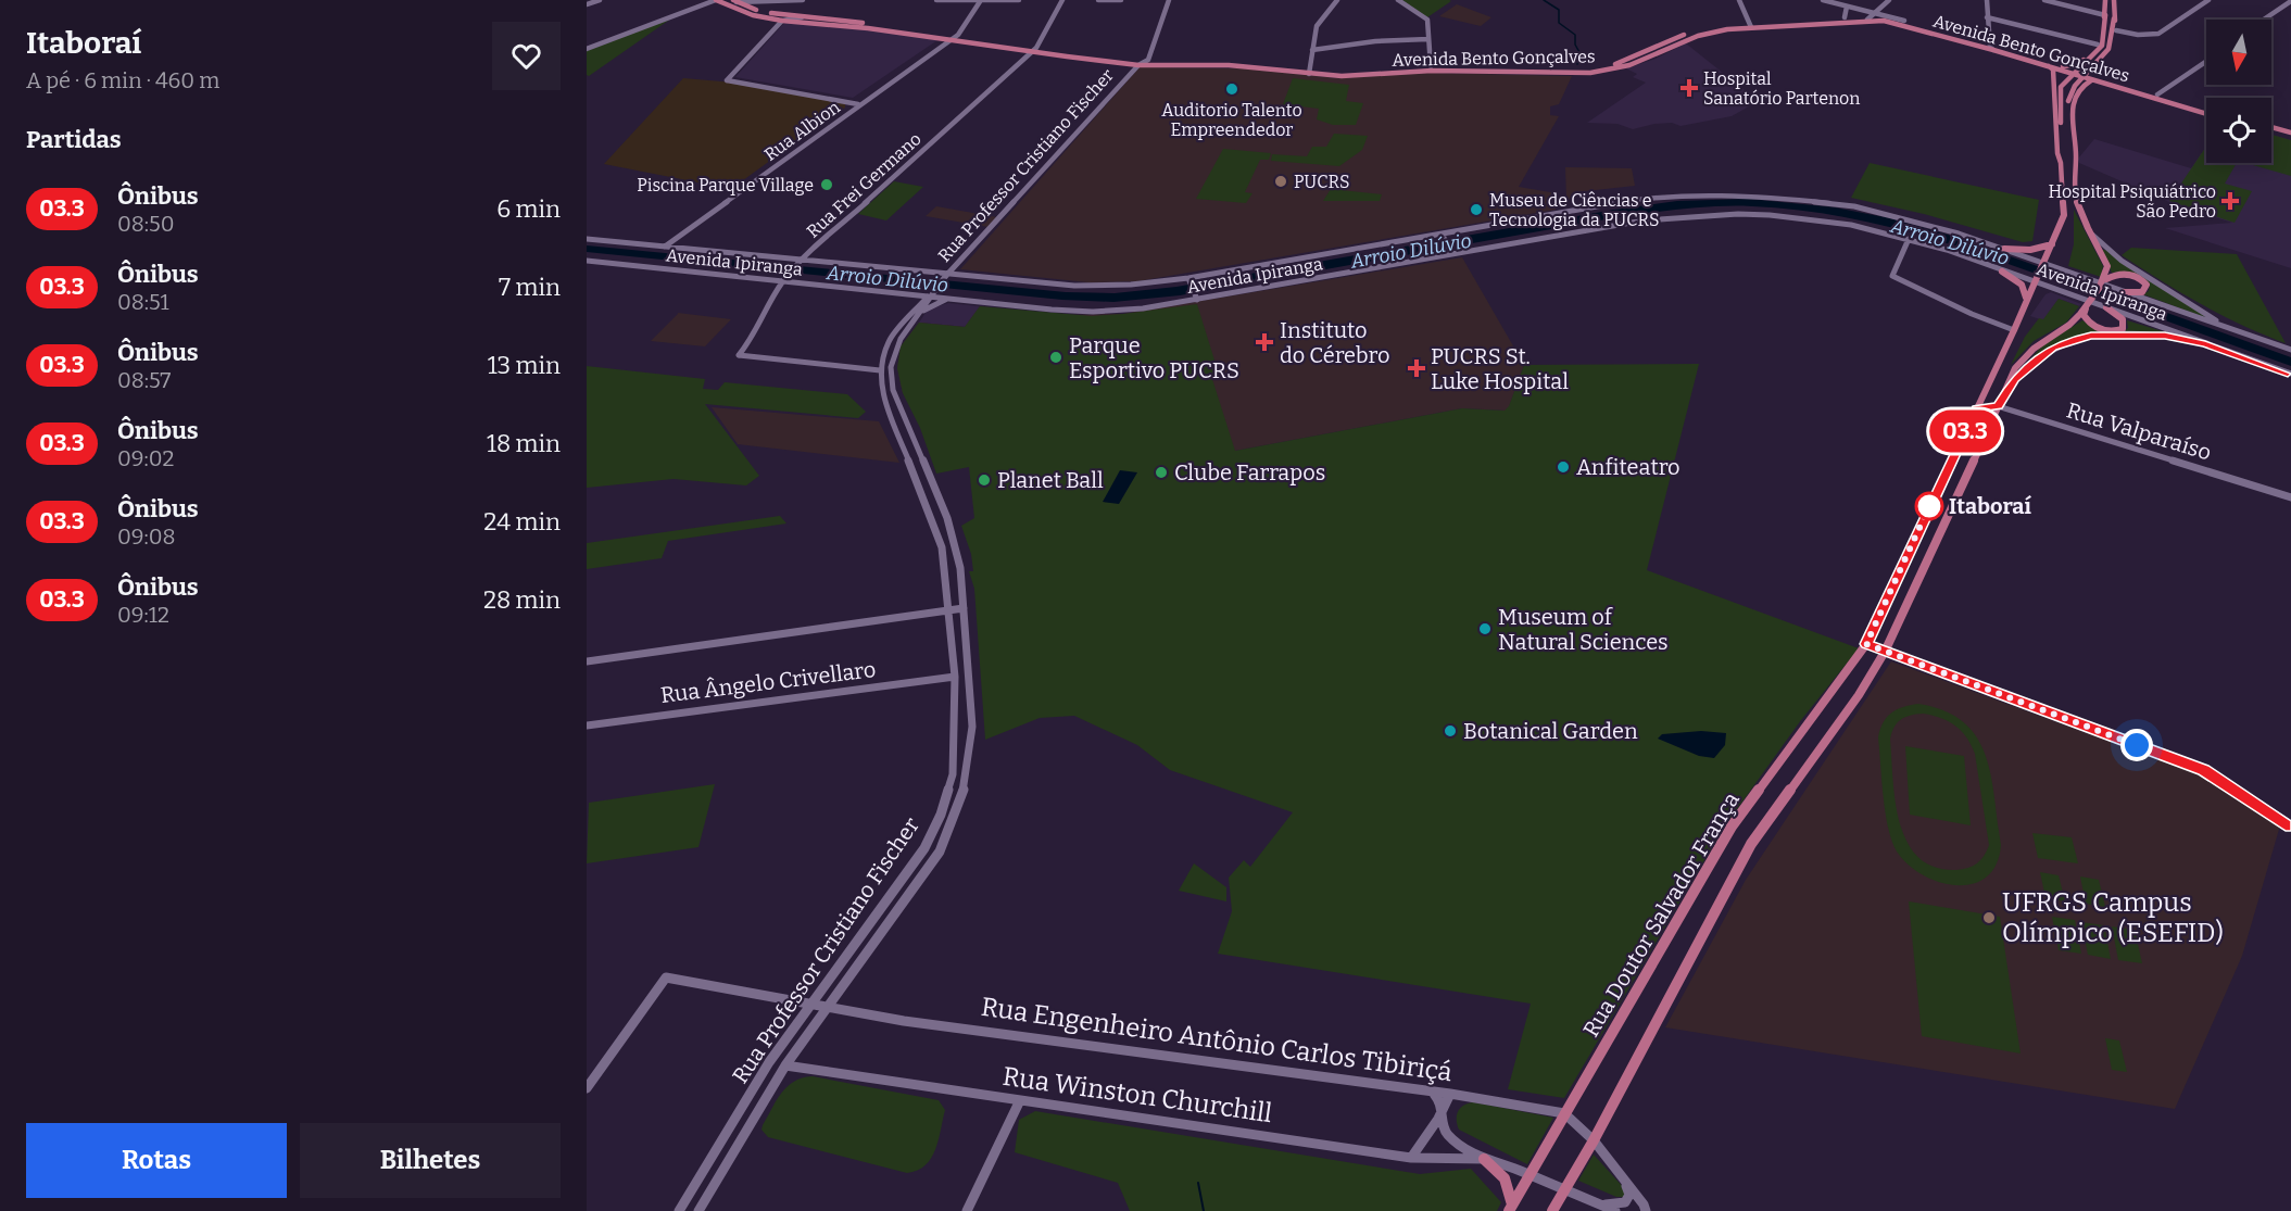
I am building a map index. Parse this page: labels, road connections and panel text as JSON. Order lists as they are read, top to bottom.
{
  "streets": {
    "main road": [
      "Avenida Bento Gonçalves",
      "Rua Albion",
      "Rua Professor Cristiano Fischer",
      "Rua Frei Germano",
      "Avenida Ipiranga",
      "Rua Valparaíso",
      "Rua Ângelo Crivellaro",
      "Rua Doutor Salvador França",
      "Rua Engenheiro Antônio Carlos Tibiriçá",
      "Rua Winston Churchill"
    ]
  },
  "crossings": [
    ["Avenida Bento Gonçalves", "Rua Albion"],
    ["Avenida Bento Gonçalves", "Rua Professor Cristiano Fischer"],
    ["Avenida Bento Gonçalves", "Rua Frei Germano"],
    ["Avenida Bento Gonçalves", "Rua Doutor Salvador França"],
    ["Rua Albion", "Avenida Ipiranga"],
    ["Rua Professor Cristiano Fischer", "Rua Frei Germano"],
    ["Rua Professor Cristiano Fischer", "Avenida Ipiranga"],
    ["Rua Professor Cristiano Fischer", "Rua Ângelo Crivellaro"],
    ["Rua Professor Cristiano Fischer", "Rua Engenheiro Antônio Carlos Tibiriçá"],
    ["Rua Professor Cristiano Fischer", "Rua Winston Churchill"],
    ["Rua Frei Germano", "Avenida Ipiranga"],
    ["Avenida Ipiranga", "Rua Doutor Salvador França"],
    ["Rua Valparaíso", "Rua Doutor Salvador França"],
    ["Rua Doutor Salvador França", "Rua Engenheiro Antônio Carlos Tibiriçá"]
  ],
  "water": ["Arroio Dilúvio"],
  "places": {
    "health": [
      "Hospital Sanatório Partenon",
      "Hospital Psiquiátrico São Pedro",
      "Instituto do Cérebro",
      "PUCRS St. Luke Hospital"
    ],
    "other": [
      "Auditorio Talento Empreendedor",
      "PUCRS",
      "Piscina Parque Village",
      "Museu de Ciências e Tecnologia da PUCRS",
      "Parque Esportivo PUCRS",
      "Anfiteatro",
      "Clube Farrapos",
      "Planet Ball",
      "Itaboraí",
      "Museum of Natural Sciences",
      "Botanical Garden",
      "UFRGS Campus Olímpico (ESEFID)"
    ]
  },
  "lines": ["bus line 03.3"],
  "north": "bottom",
  "page": {
    "heading": [
      ["Itaboraí", "A pé · 6 min · 460 m"],
      "Partidas"
    ],
    "on_map": "03.3",
    "list": [
      {
        "mark": "03.3",
        "name": "Ônibus",
        "note": "08:50",
        "value": "6 min"
      },
      {
        "mark": "03.3",
        "name": "Ônibus",
        "note": "08:51",
        "value": "7 min"
      },
      {
        "mark": "03.3",
        "name": "Ônibus",
        "note": "08:57",
        "value": "13 min"
      },
      {
        "mark": "03.3",
        "name": "Ônibus",
        "note": "09:02",
        "value": "18 min"
      },
      {
        "mark": "03.3",
        "name": "Ônibus",
        "note": "09:08",
        "value": "24 min"
      },
      {
        "mark": "03.3",
        "name": "Ônibus",
        "note": "09:12",
        "value": "28 min"
      }
    ],
    "buttons": ["Rotas", "Bilhetes"]
  }
}
